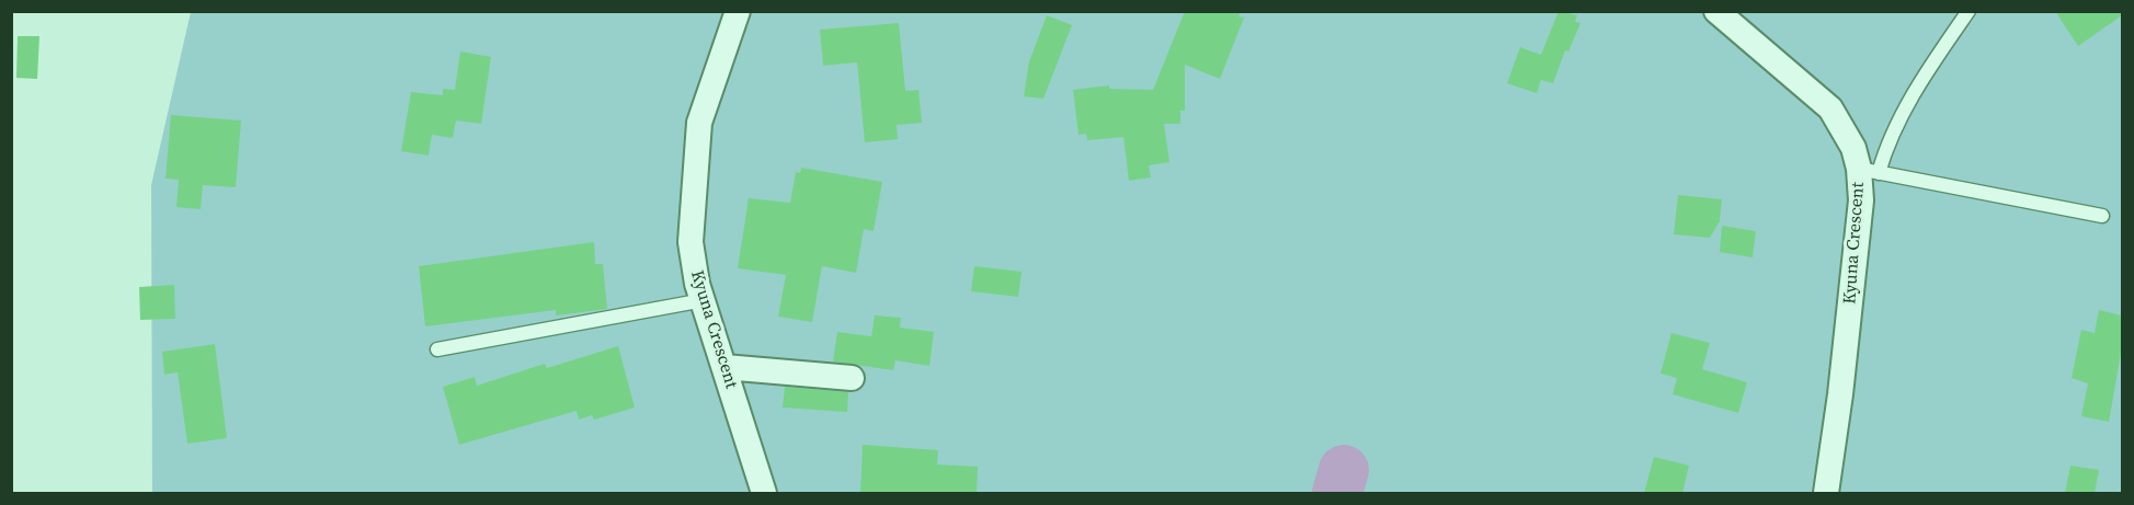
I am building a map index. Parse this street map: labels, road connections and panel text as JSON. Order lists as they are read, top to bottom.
{
  "streets": {
    "street": ["Kyuna Crescent"]
  }
}
